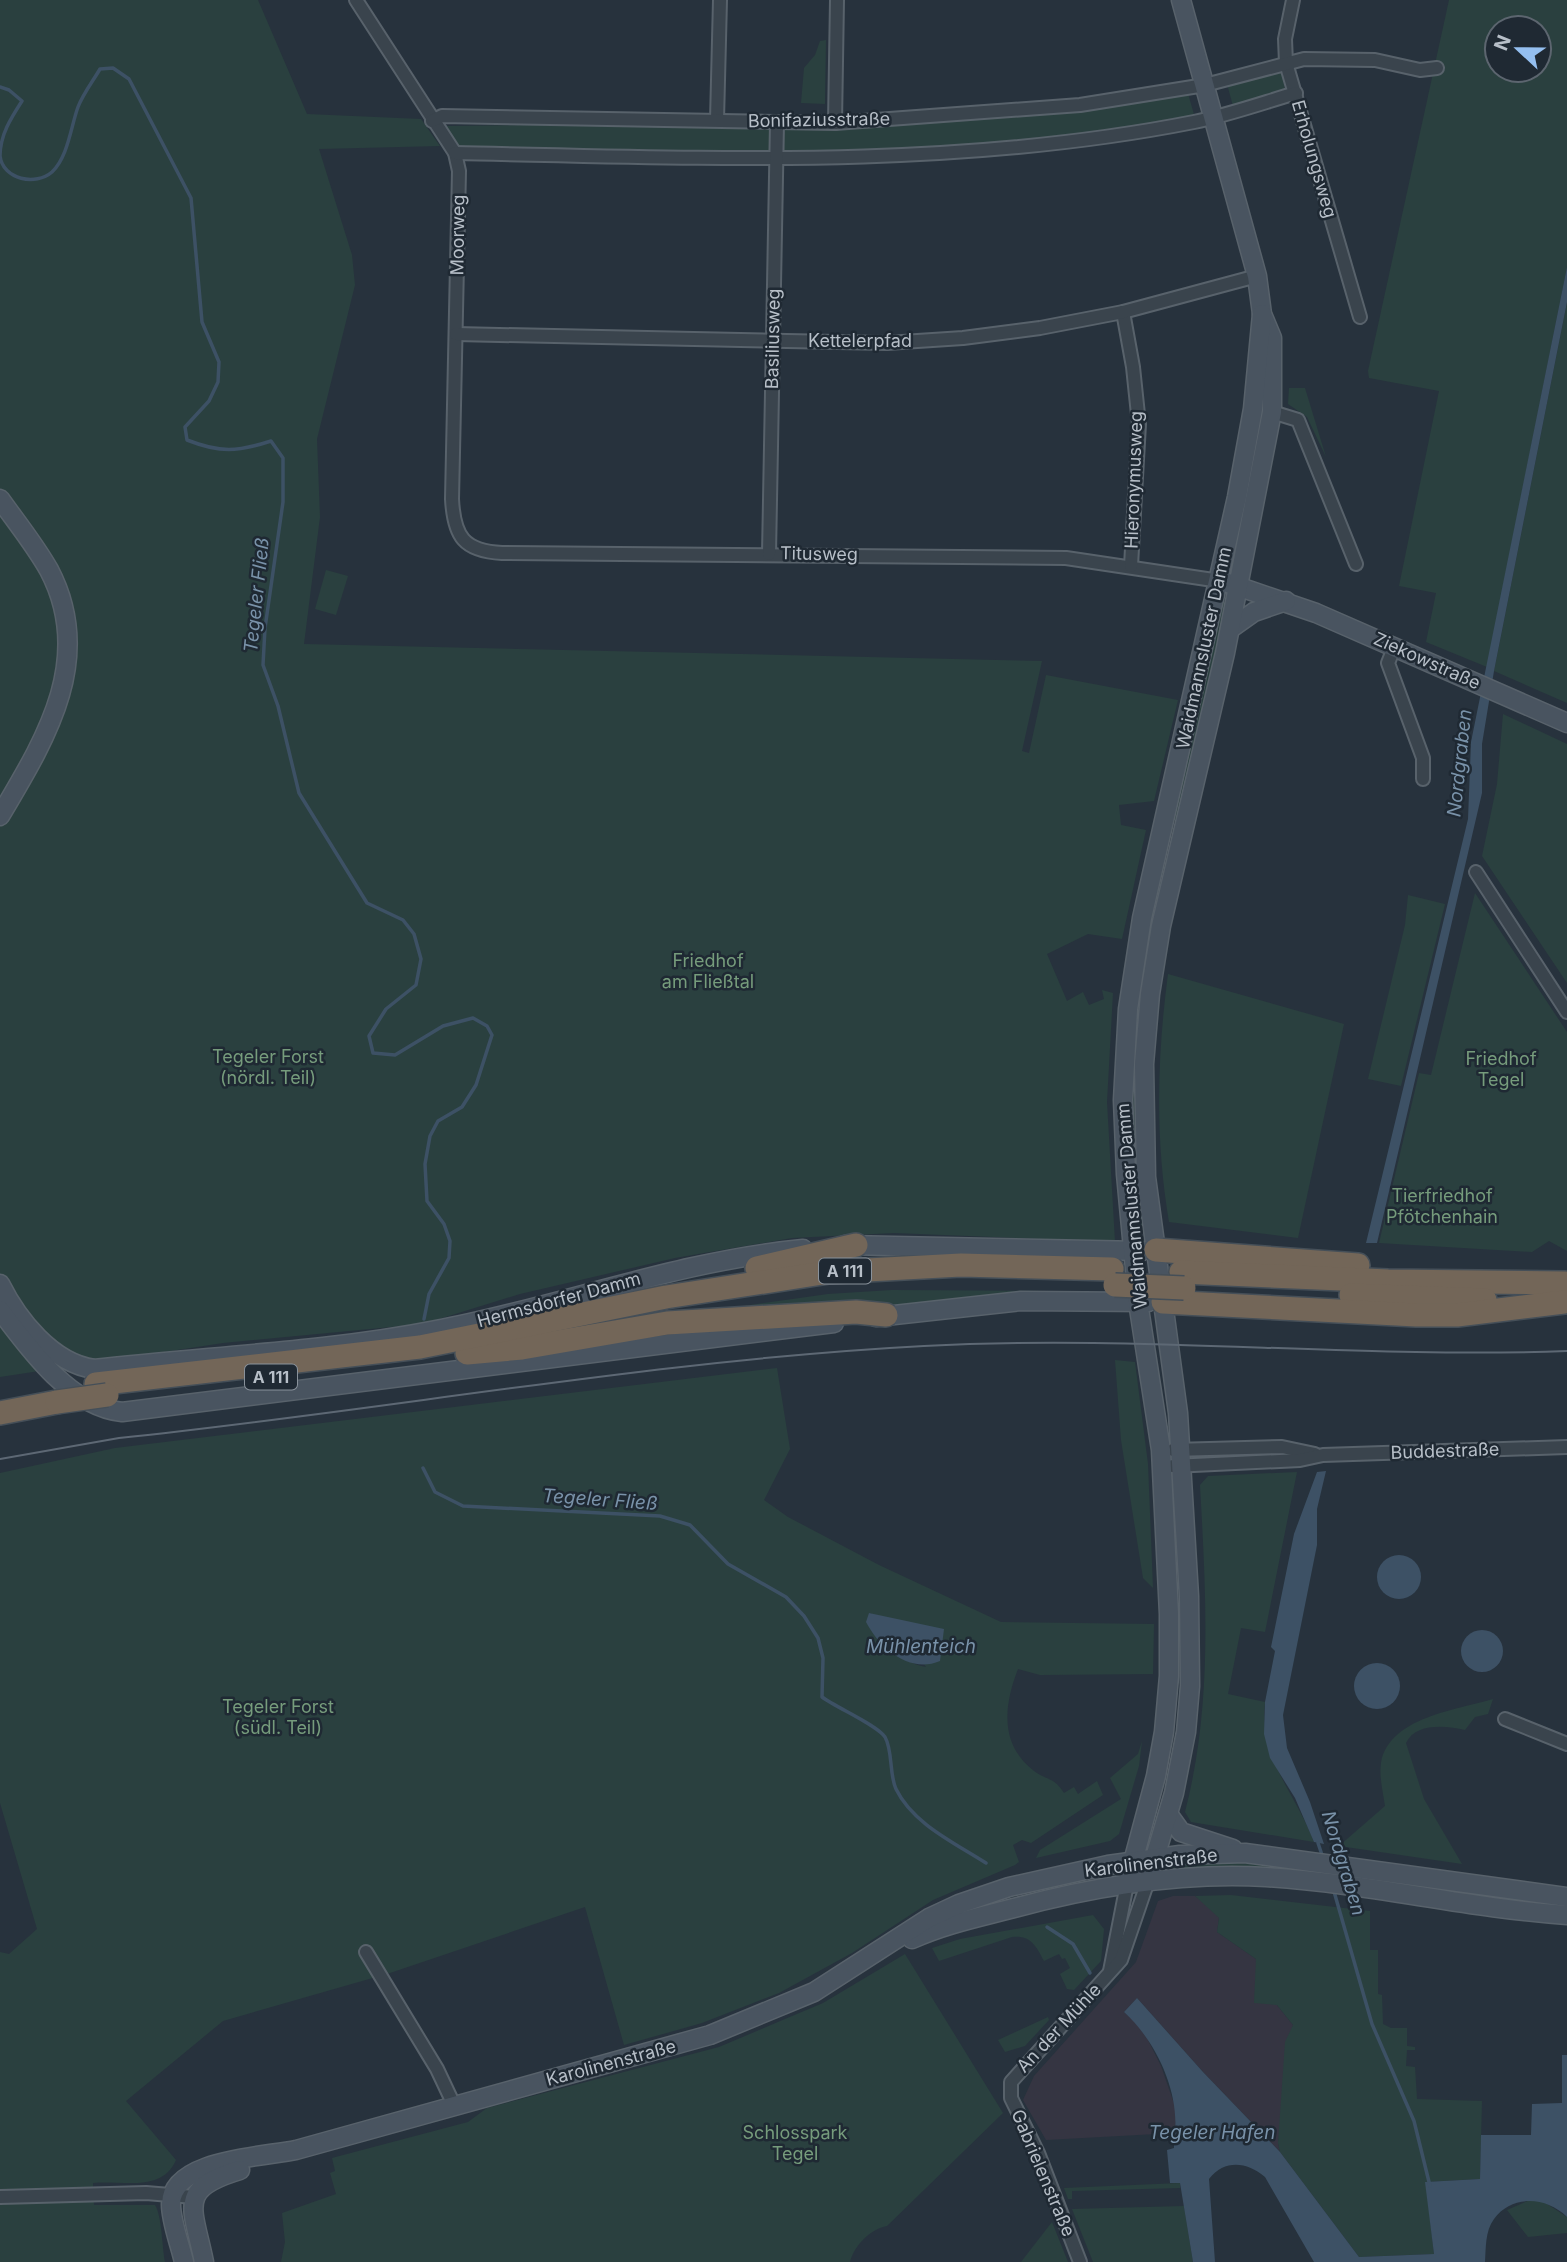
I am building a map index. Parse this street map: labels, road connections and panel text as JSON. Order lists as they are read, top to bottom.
{
  "streets": {
    "highway": ["A 111"],
    "main road": [
      "Waidmannsluster Damm",
      "Ziekowstraße",
      "Hermsdorfer Damm",
      "Karolinenstraße"
    ],
    "street": [
      "Bonifaziusstraße",
      "Erholungsweg",
      "Moorweg",
      "Basiliusweg",
      "Kettelerpfad",
      "Hieronymusweg",
      "Titusweg",
      "Buddestraße",
      "An der Mühle",
      "Gabrielenstraße"
    ]
  },
  "crossings": [
    ["Bonifaziusstraße", "Erholungsweg"],
    ["Bonifaziusstraße", "Moorweg"],
    ["Bonifaziusstraße", "Basiliusweg"],
    ["Bonifaziusstraße", "Waidmannsluster Damm"],
    ["Moorweg", "Kettelerpfad"],
    ["Moorweg", "Titusweg"],
    ["Basiliusweg", "Kettelerpfad"],
    ["Basiliusweg", "Titusweg"],
    ["Kettelerpfad", "Hieronymusweg"],
    ["Kettelerpfad", "Waidmannsluster Damm"],
    ["Hieronymusweg", "Titusweg"],
    ["Titusweg", "Waidmannsluster Damm"],
    ["Titusweg", "Ziekowstraße"],
    ["Waidmannsluster Damm", "Ziekowstraße"],
    ["Waidmannsluster Damm", "Hermsdorfer Damm"],
    ["Waidmannsluster Damm", "Buddestraße"],
    ["Waidmannsluster Damm", "Karolinenstraße"],
    ["Waidmannsluster Damm", "An der Mühle"],
    ["Karolinenstraße", "An der Mühle"],
    ["An der Mühle", "Gabrielenstraße"]
  ],
  "water": [
    "Tegeler Fließ",
    "Nordgraben",
    "Mühlenteich",
    "Tegeler Hafen"
  ],
  "parks": [
    "Friedhof am Fließtal",
    "Tegeler Forst (nördl. Teil)",
    "Friedhof Tegel",
    "Tierfriedhof Pfötchenhain",
    "Tegeler Forst (südl. Teil)",
    "Schlosspark Tegel"
  ],
  "north": "left"
}
